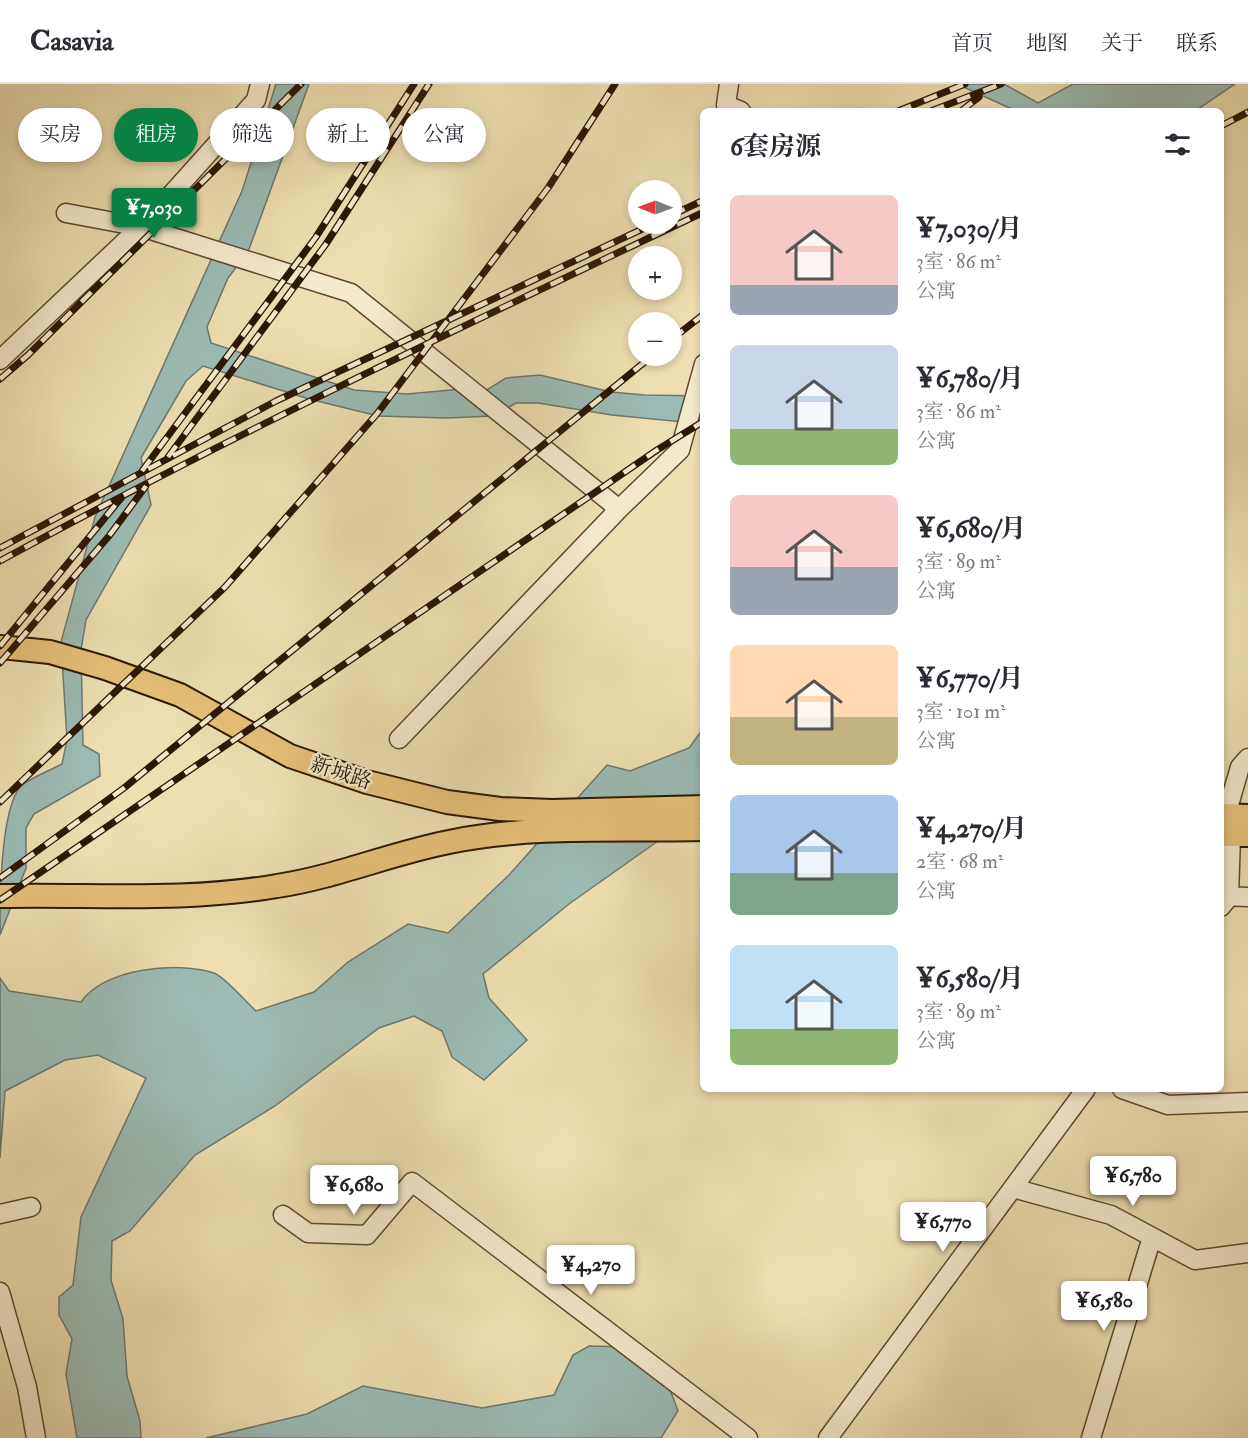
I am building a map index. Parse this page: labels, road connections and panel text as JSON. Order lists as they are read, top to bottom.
{
  "streets": {
    "main road": ["新城路"]
  },
  "north": "left",
  "page": {
    "header": "Casavia",
    "nav": [
      "首页",
      "地图",
      "关于",
      "联系"
    ],
    "chip": [
      "买房",
      "租房",
      "筛选",
      "新上",
      "公寓"
    ],
    "heading": "6套房源",
    "map_buttons": ["+", "−"],
    "list": [
      {
        "name": "¥7,030/月",
        "note": "3室 · 86 m² · 公寓"
      },
      {
        "name": "¥6,780/月",
        "note": "3室 · 86 m² · 公寓"
      },
      {
        "name": "¥6,680/月",
        "note": "3室 · 89 m² · 公寓"
      },
      {
        "name": "¥6,770/月",
        "note": "3室 · 101 m² · 公寓"
      },
      {
        "name": "¥4,270/月",
        "note": "2室 · 68 m² · 公寓"
      },
      {
        "name": "¥6,580/月",
        "note": "3室 · 89 m² · 公寓"
      }
    ],
    "price": [
      "¥7,030",
      "¥6,780",
      "¥6,680",
      "¥6,770",
      "¥4,270",
      "¥6,580"
    ]
  }
}
